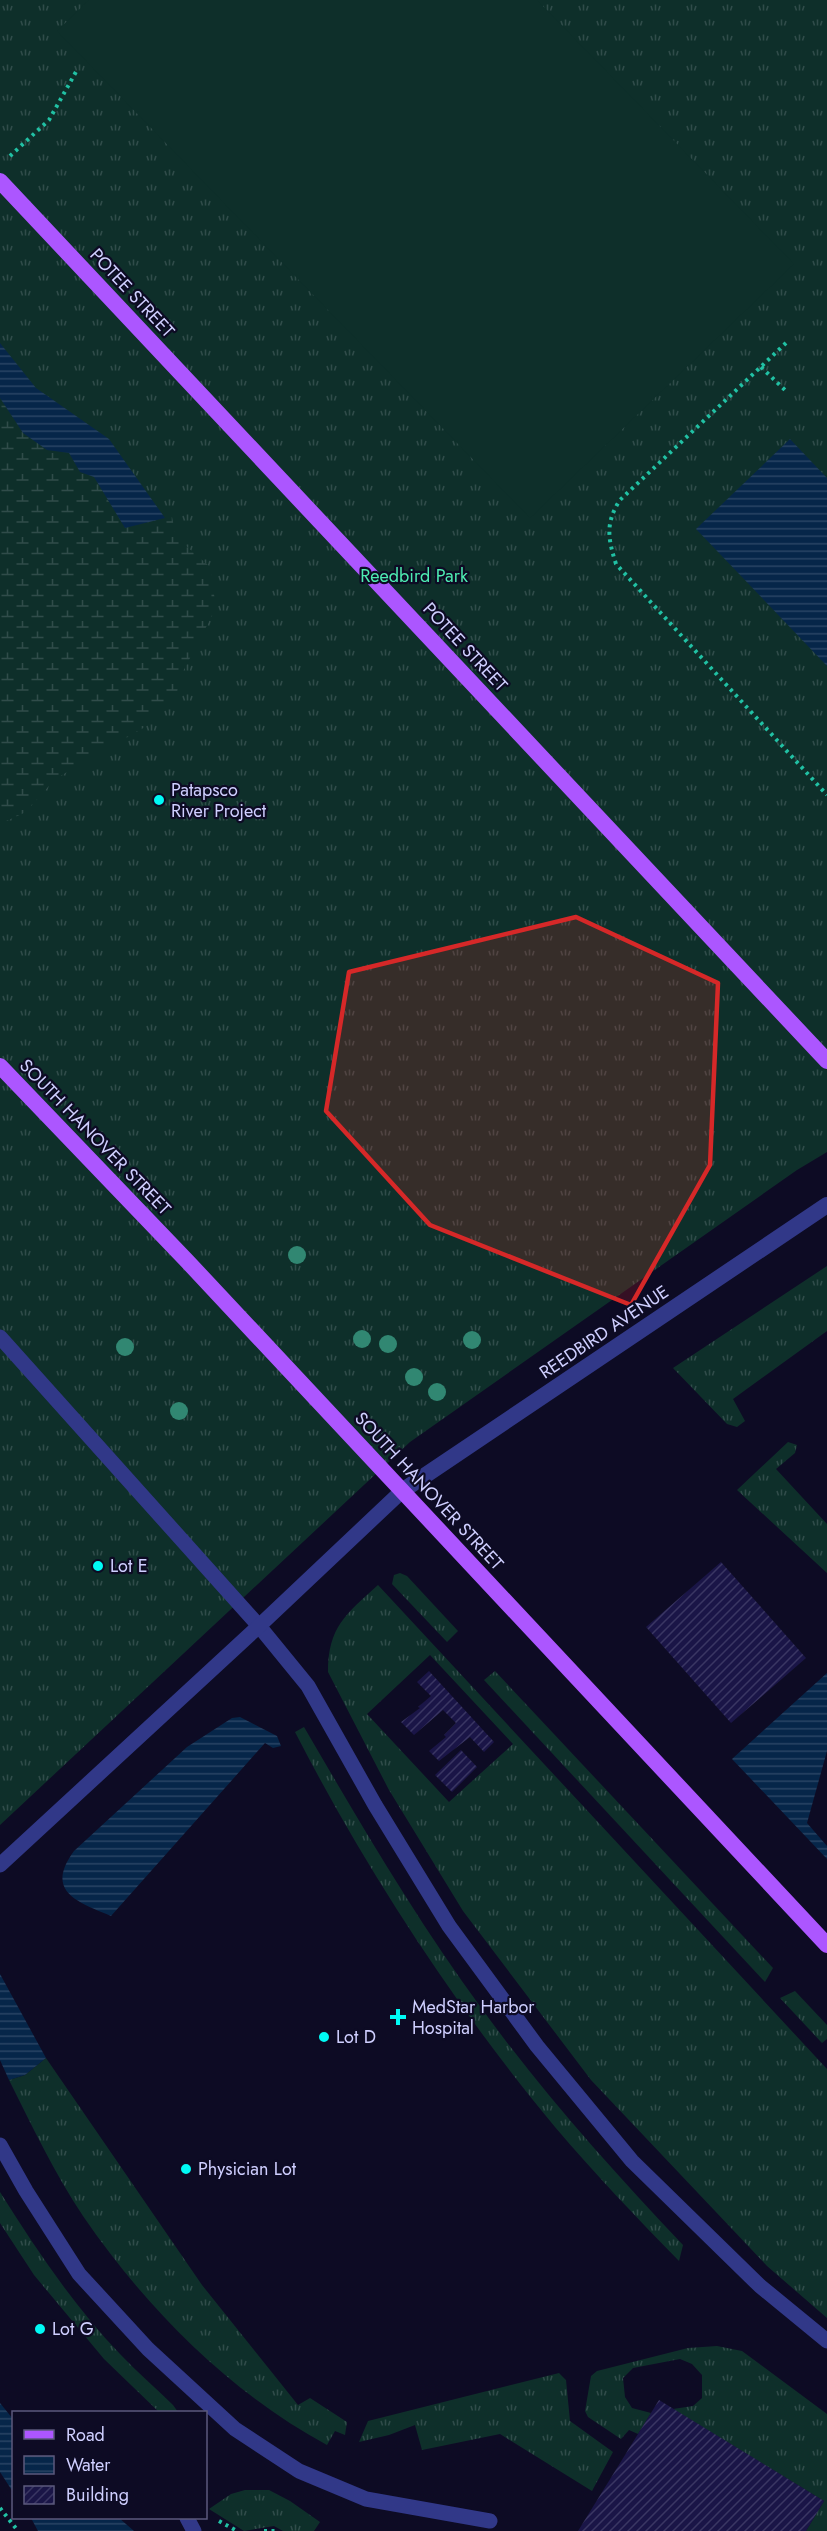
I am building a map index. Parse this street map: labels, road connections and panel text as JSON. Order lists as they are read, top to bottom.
{
  "streets": {
    "main road": ["POTEE STREET", "SOUTH HANOVER STREET"],
    "street": ["REEDBIRD AVENUE"]
  },
  "crossings": [
    ["SOUTH HANOVER STREET", "REEDBIRD AVENUE"]
  ],
  "parks": ["Reedbird Park"],
  "places": {
    "other": [
      "Patapsco River Project",
      "Lot E",
      "Lot D",
      "Physician Lot",
      "Lot G"
    ],
    "health": ["MedStar Harbor Hospital"]
  },
  "legend": ["Road", "Water", "Building"]
}
